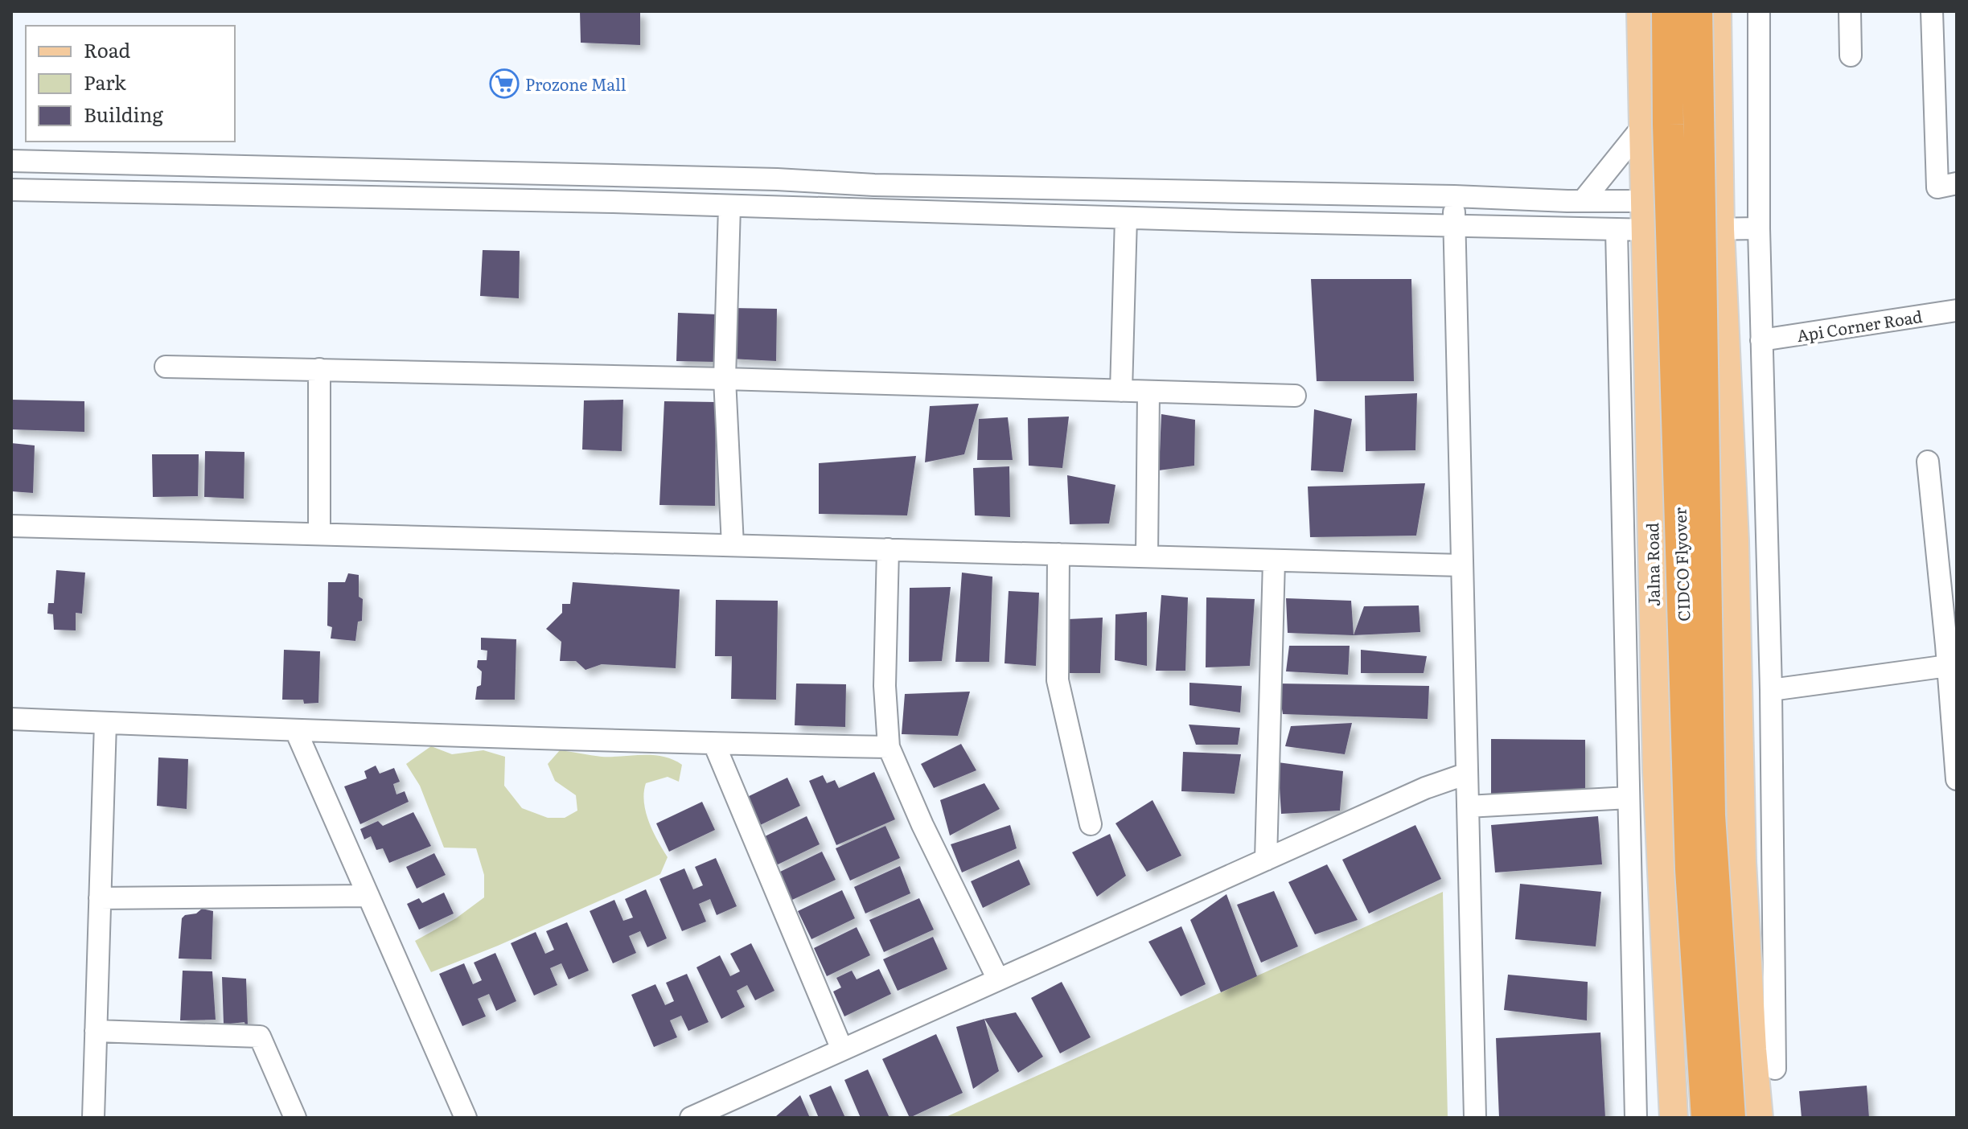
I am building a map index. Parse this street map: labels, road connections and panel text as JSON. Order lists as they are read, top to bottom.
{
  "streets": {
    "highway": ["CIDCO Flyover"],
    "main road": ["Jalna Road"],
    "street": ["Api Corner Road"]
  },
  "places": {
    "supermarket": ["Prozone Mall"]
  },
  "legend": ["Road", "Park", "Building"]
}
